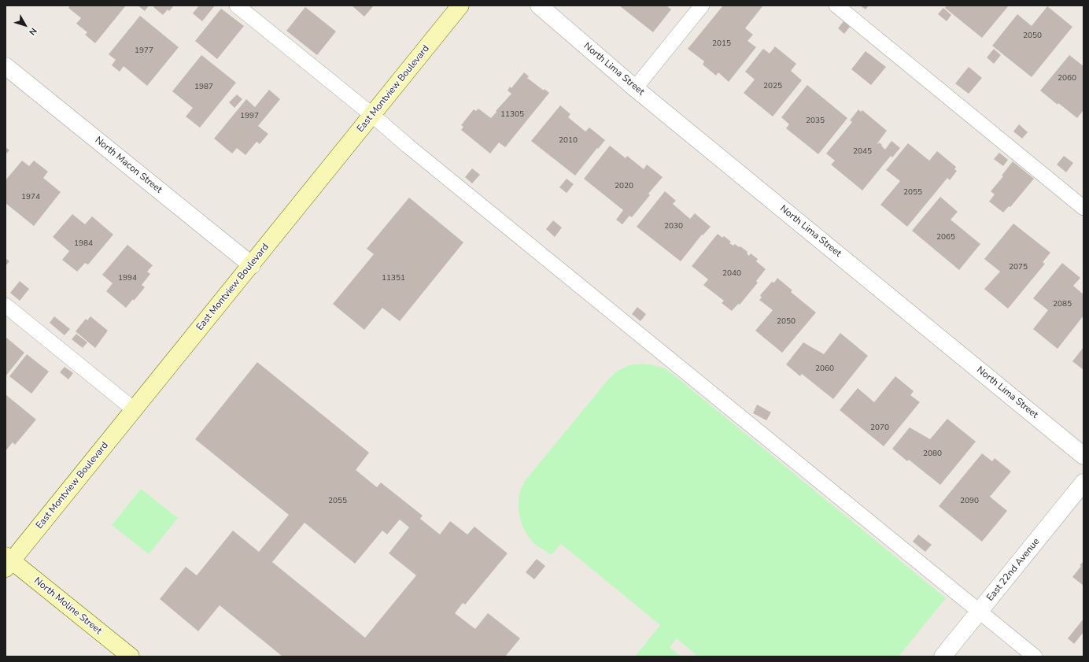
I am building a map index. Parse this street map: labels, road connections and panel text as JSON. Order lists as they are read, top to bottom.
{
  "streets": {
    "main road": ["East Montview Boulevard", "North Moline Street"],
    "street": ["North Lima Street", "North Macon Street", "East 22nd Avenue"]
  },
  "crossings": [
    ["East Montview Boulevard", "North Macon Street"],
    ["East Montview Boulevard", "North Moline Street"]
  ],
  "house_numbers": [
    "2050",
    "2015",
    "1977",
    "2060",
    "2025",
    "1987",
    "11305",
    "1997",
    "2035",
    "2010",
    "2045",
    "2020",
    "2055",
    "1974",
    "2030",
    "2065",
    "1984",
    "2075",
    "2040",
    "1994",
    "11351",
    "2085",
    "2050",
    "2060",
    "2070",
    "2080",
    "2055",
    "2090"
  ],
  "north": "bottom right"
}
